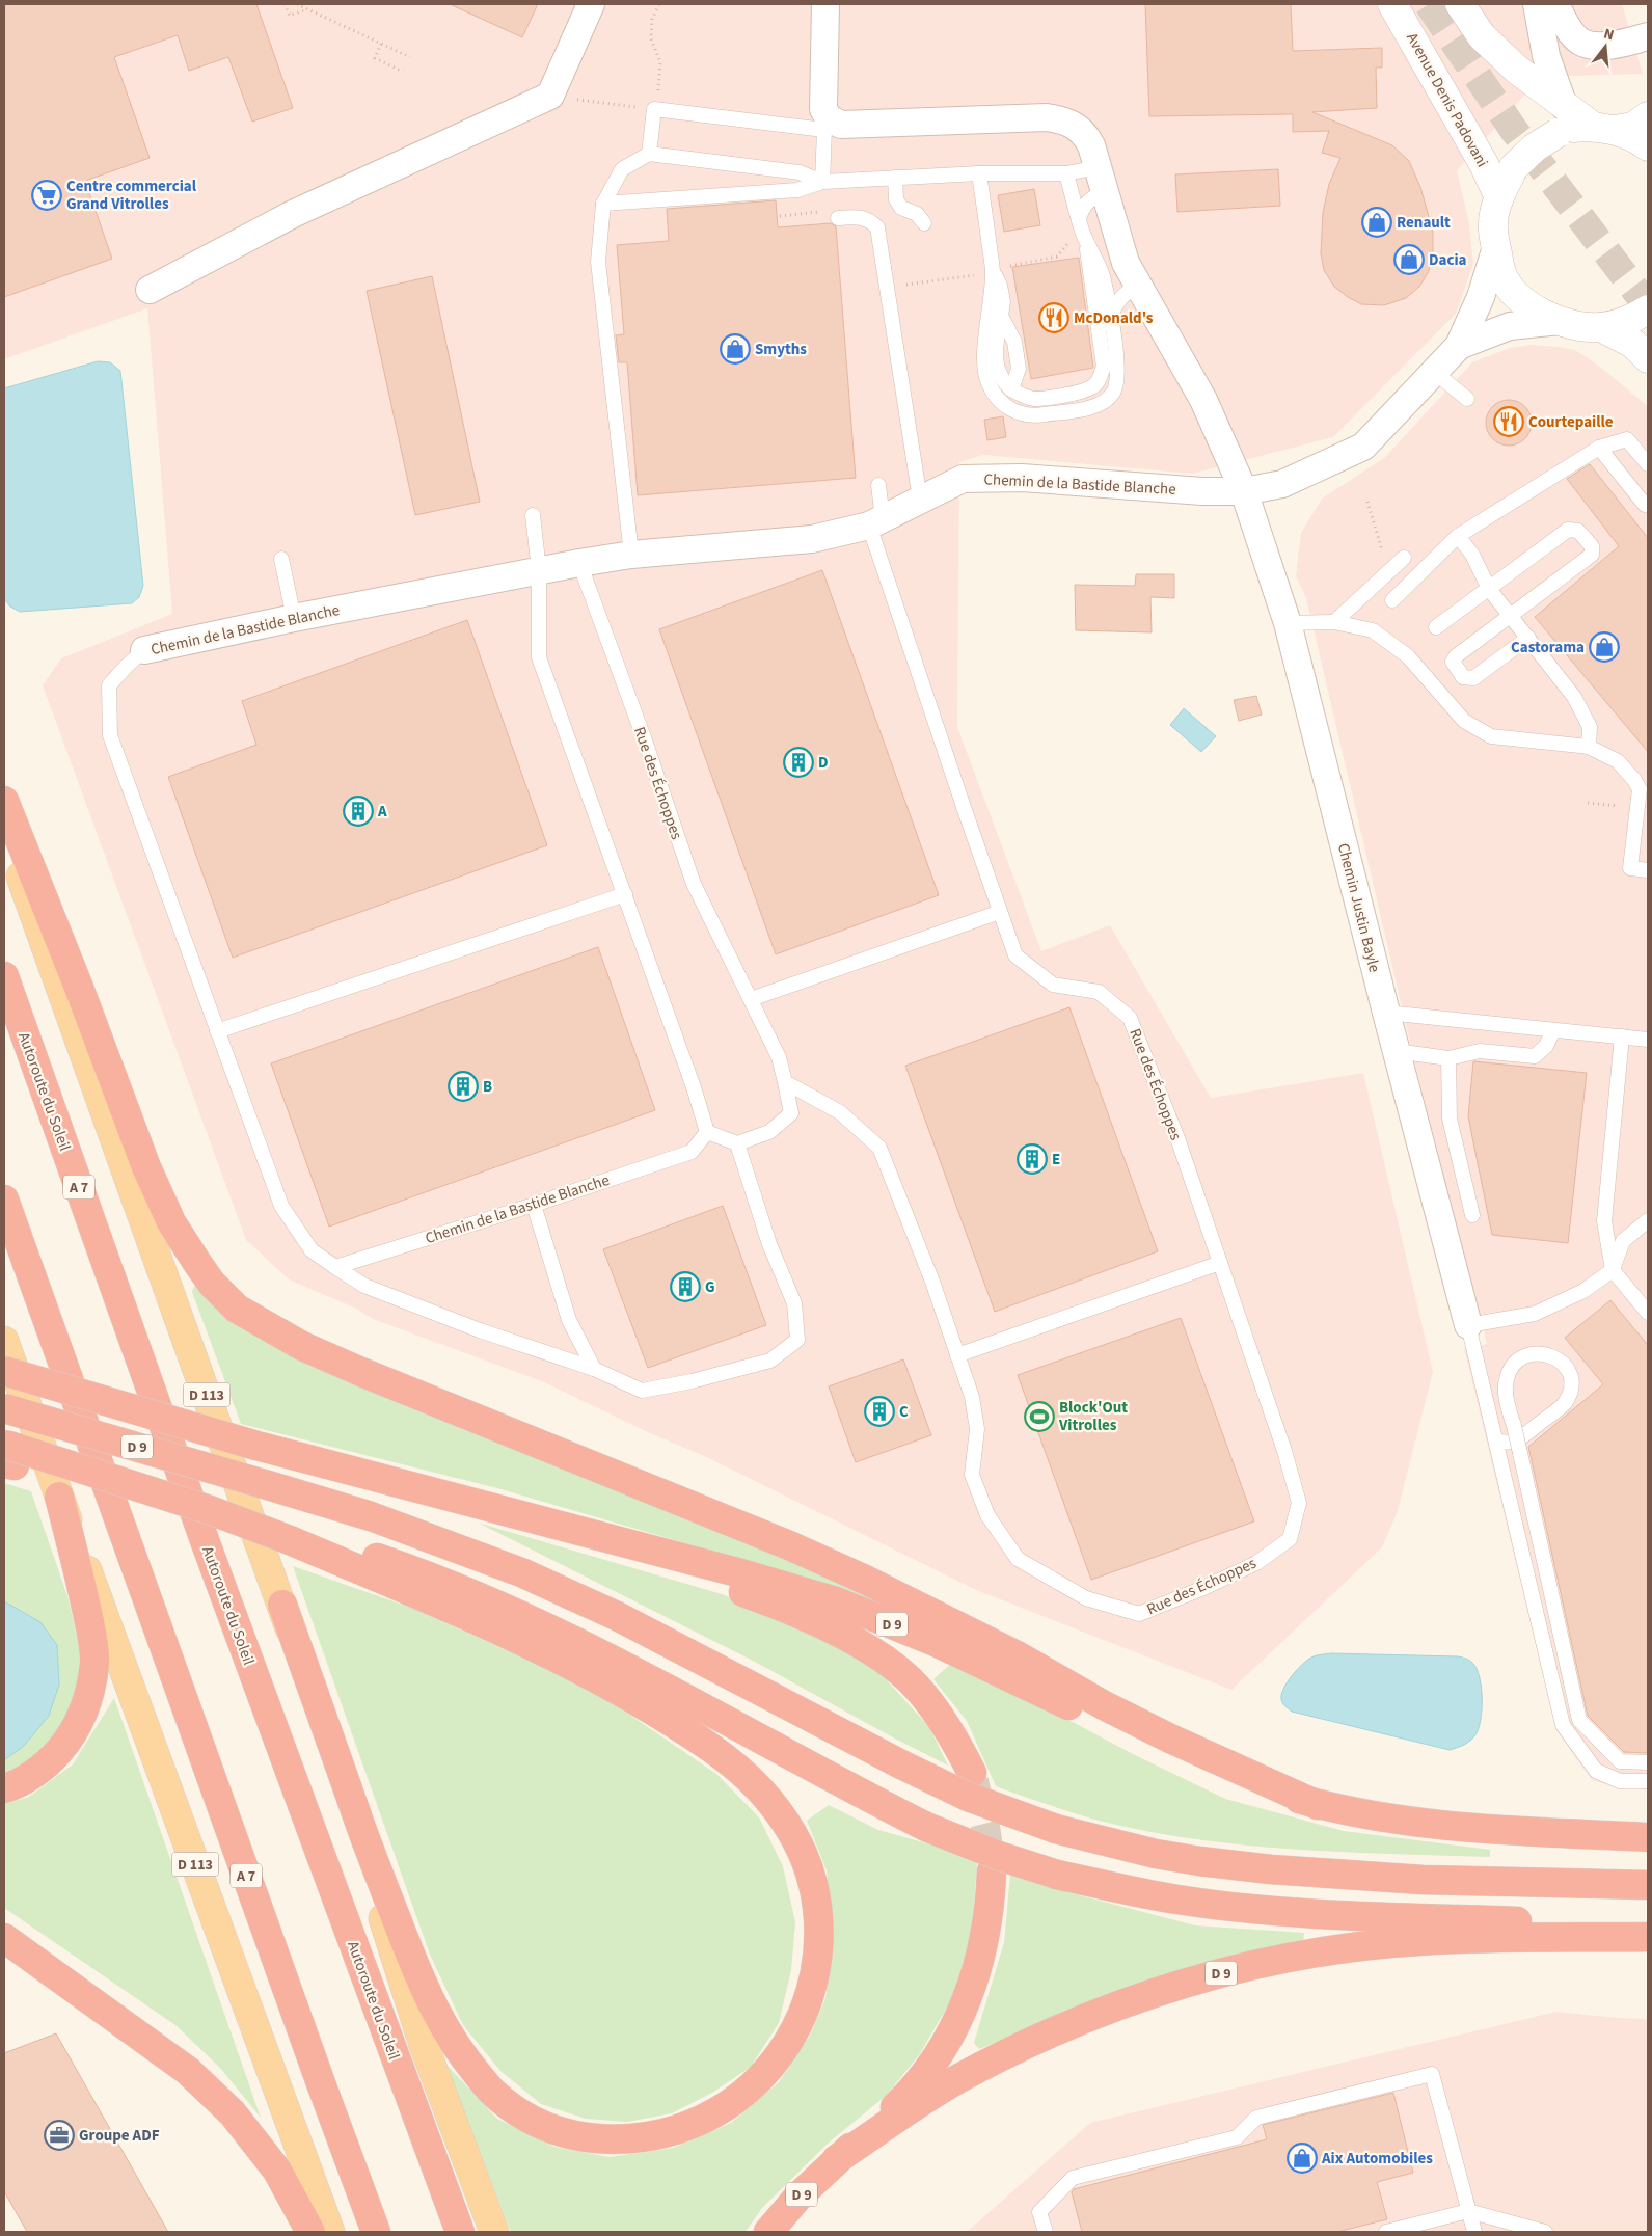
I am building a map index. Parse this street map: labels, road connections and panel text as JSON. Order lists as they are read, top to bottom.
{
  "streets": {
    "highway": ["Autoroute du Soleil", "A 7", "D 9"],
    "main road": ["Avenue Denis Padovani", "D 113"],
    "street": ["Chemin de la Bastide Blanche", "Chemin Justin Bayle"],
    "lane": ["Rue des Échoppes"]
  },
  "crossings": [
    ["Chemin de la Bastide Blanche", "Rue des Échoppes"],
    ["Chemin de la Bastide Blanche", "Chemin Justin Bayle"]
  ],
  "places": {
    "supermarket": ["Centre commercial Grand Vitrolles"],
    "shop": [
      "Renault",
      "Dacia",
      "Smyths",
      "Castorama",
      "Aix Automobiles"
    ],
    "restaurant": ["McDonald's", "Courtepaille"],
    "building": [
      "D",
      "A",
      "B",
      "E",
      "G",
      "C"
    ],
    "sports": ["Block'Out Vitrolles"],
    "office": ["Groupe ADF"]
  },
  "north": "top"
}
